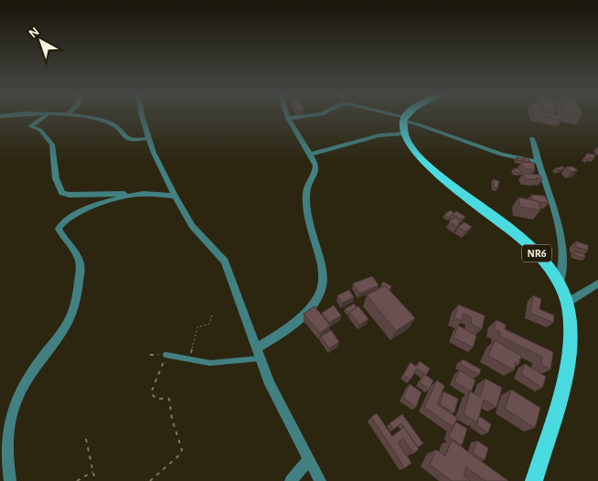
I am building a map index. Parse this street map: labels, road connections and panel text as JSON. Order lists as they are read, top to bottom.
{
  "streets": {
    "main road": ["NR6"]
  },
  "north": "top left"
}
